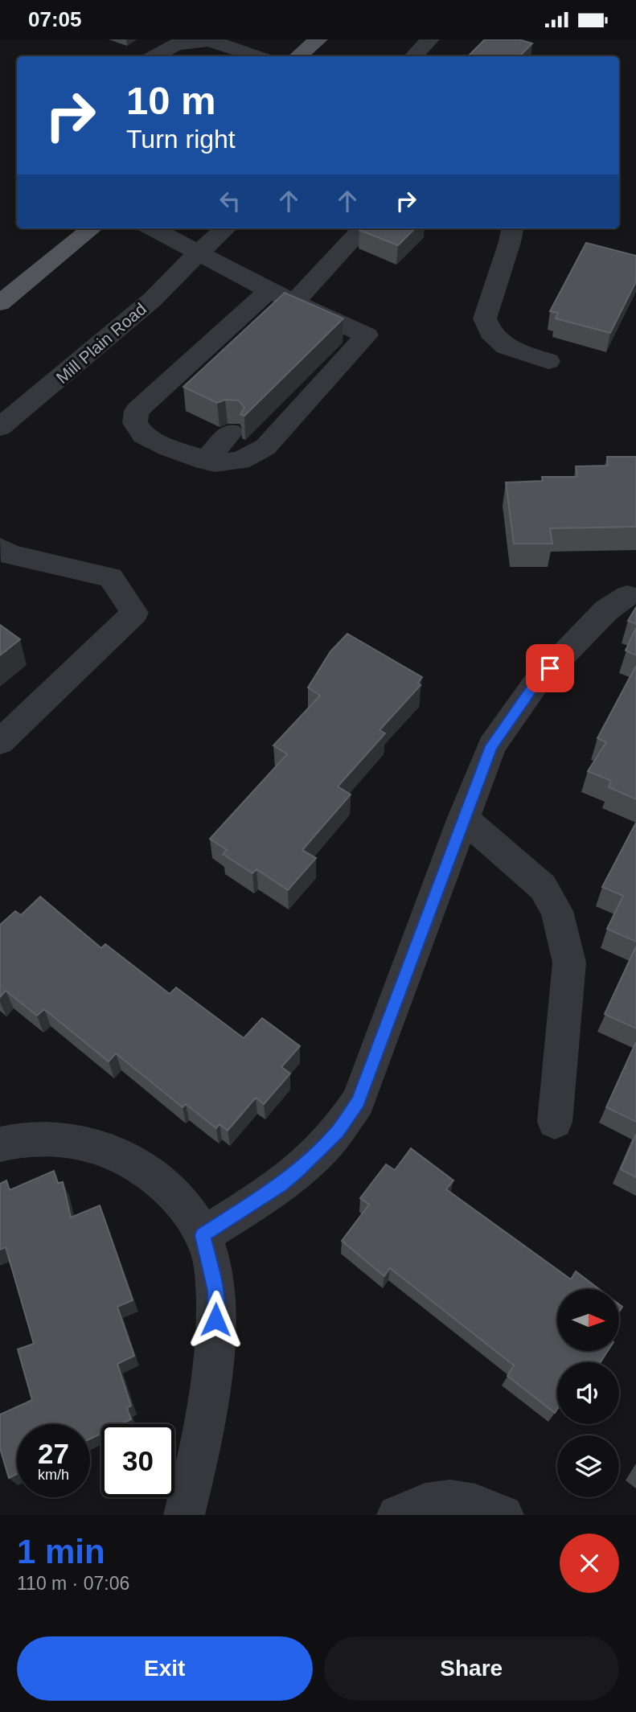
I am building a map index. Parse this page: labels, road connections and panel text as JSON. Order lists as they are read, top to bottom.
{
  "streets": {
    "street": ["Mill Plain Road"]
  },
  "north": "right",
  "page": {
    "status": "07:05",
    "turn": ["10 m", "Turn right"],
    "speed": "27 km/h",
    "limit": "30",
    "heading": ["1 min", "110 m · 07:06"],
    "buttons": ["Exit", "Share"]
  }
}
